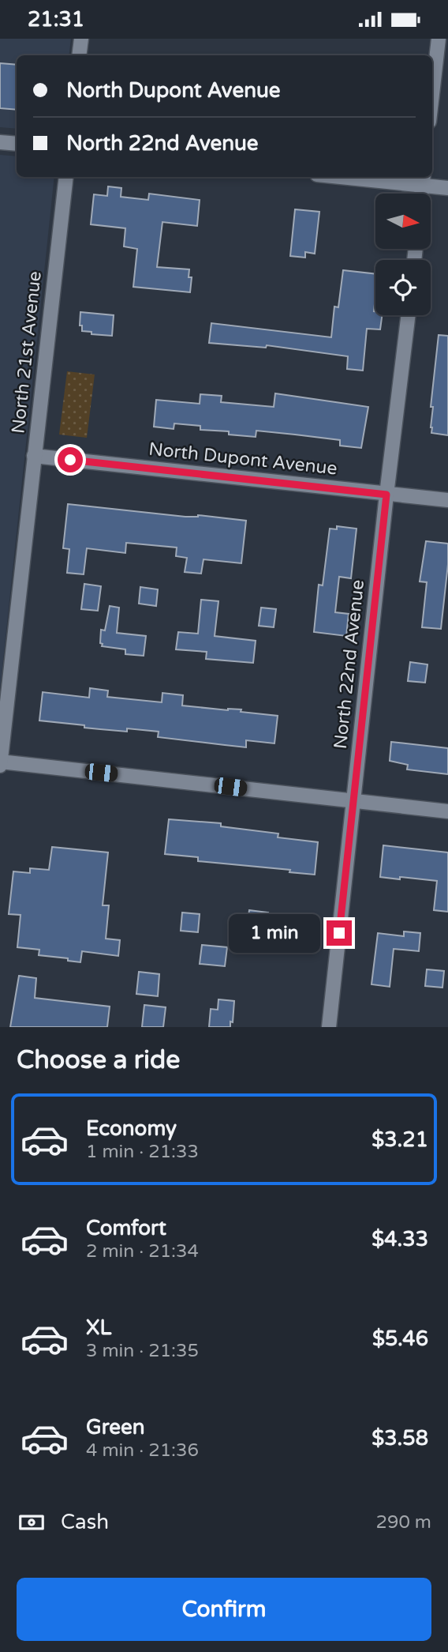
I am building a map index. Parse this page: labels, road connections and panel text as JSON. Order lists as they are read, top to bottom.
{
  "streets": {
    "street": ["North 21st Avenue", "North Dupont Avenue", "North 22nd Avenue"]
  },
  "crossings": [
    ["North 21st Avenue", "North Dupont Avenue"],
    ["North Dupont Avenue", "North 22nd Avenue"]
  ],
  "north": "right",
  "page": {
    "status": "21:31",
    "banner": ["North Dupont Avenue", "North 22nd Avenue"],
    "bubble": "1 min",
    "heading": "Choose a ride",
    "list": [
      {
        "name": "Economy",
        "note": "1 min · 21:33",
        "value": "$3.21"
      },
      {
        "name": "Comfort",
        "note": "2 min · 21:34",
        "value": "$4.33"
      },
      {
        "name": "XL",
        "note": "3 min · 21:35",
        "value": "$5.46"
      },
      {
        "name": "Green",
        "note": "4 min · 21:36",
        "value": "$3.58"
      }
    ],
    "pay": ["Cash", "290 m"],
    "buttons": "Confirm"
  }
}
